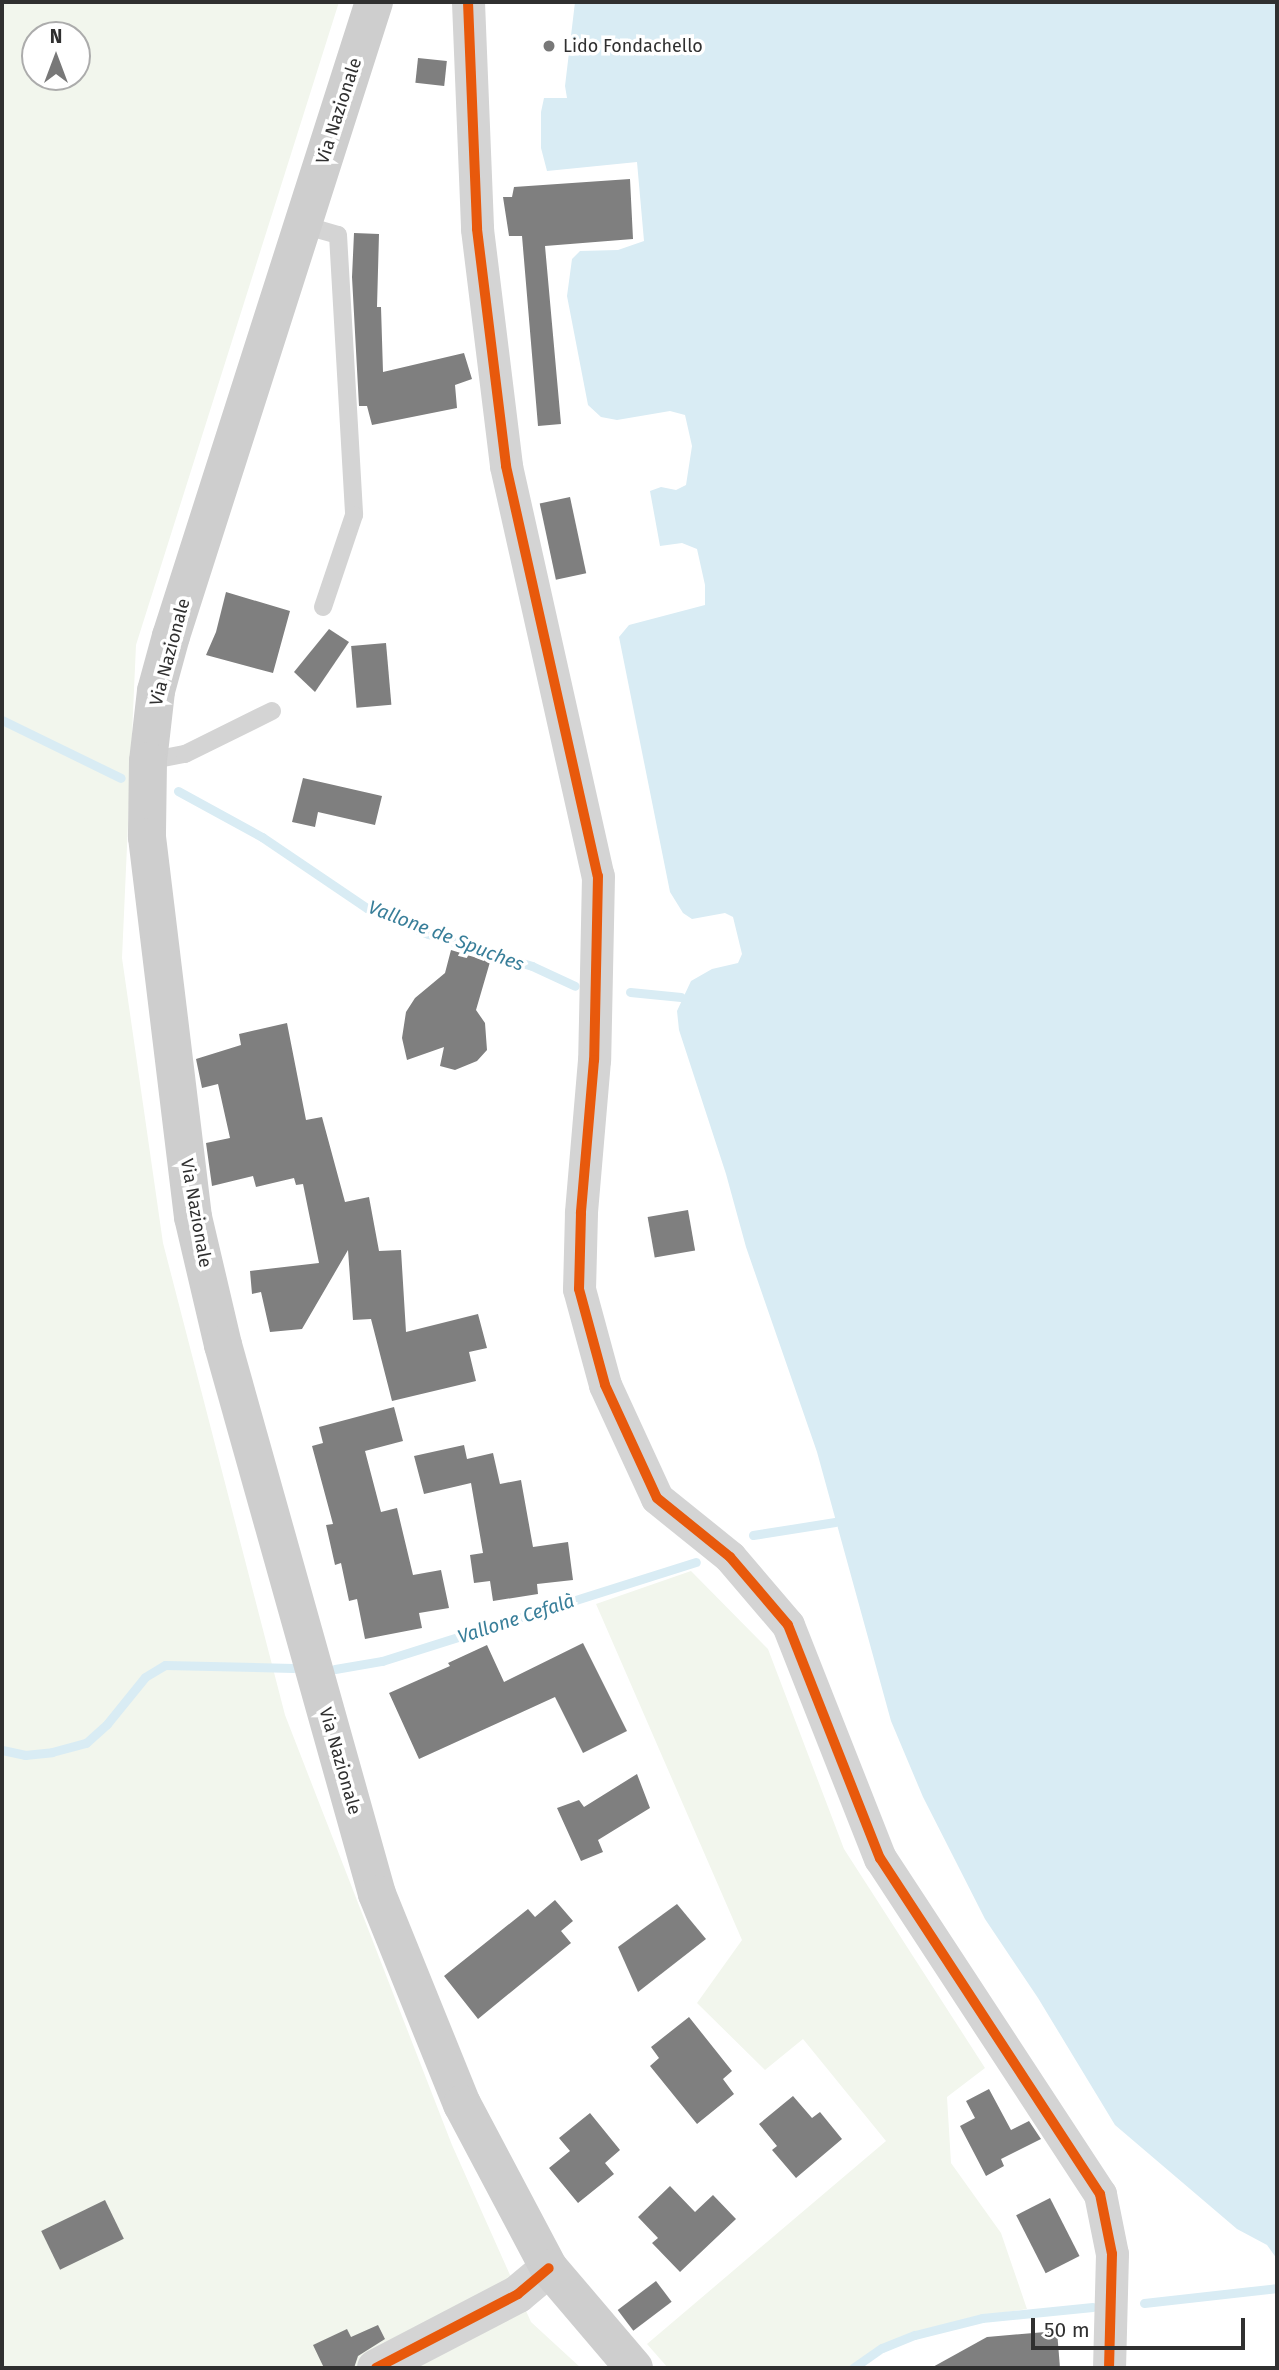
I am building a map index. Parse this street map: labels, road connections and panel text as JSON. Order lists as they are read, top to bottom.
{
  "streets": {
    "main road": ["Via Nazionale"]
  },
  "water": ["Vallone de Spuches", "Vallone Cefalà"],
  "places": ["Lido Fondachello"],
  "scale_bar": "50 m",
  "north": "top"
}
